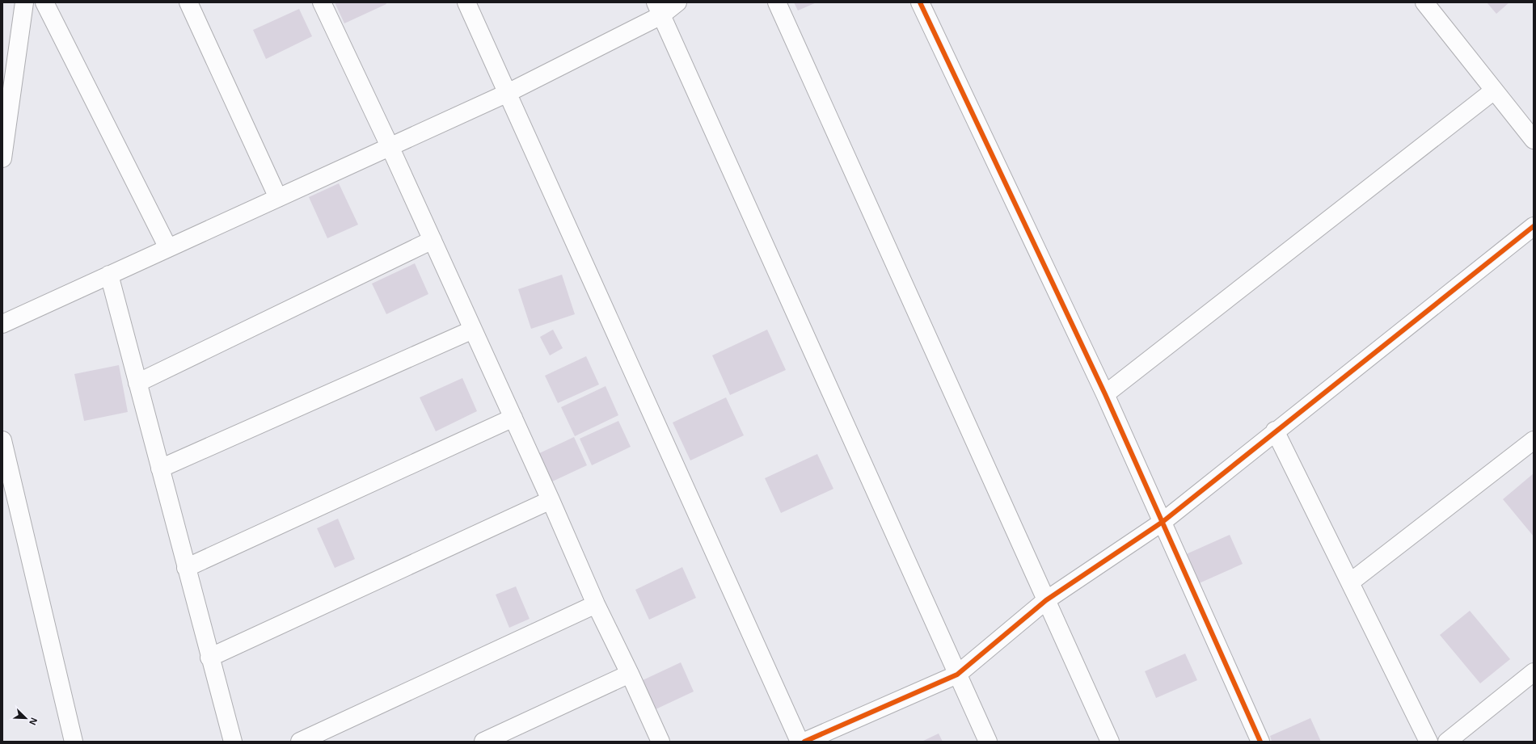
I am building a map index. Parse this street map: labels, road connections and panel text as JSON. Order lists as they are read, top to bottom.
{
  "north": "bottom right"
}
